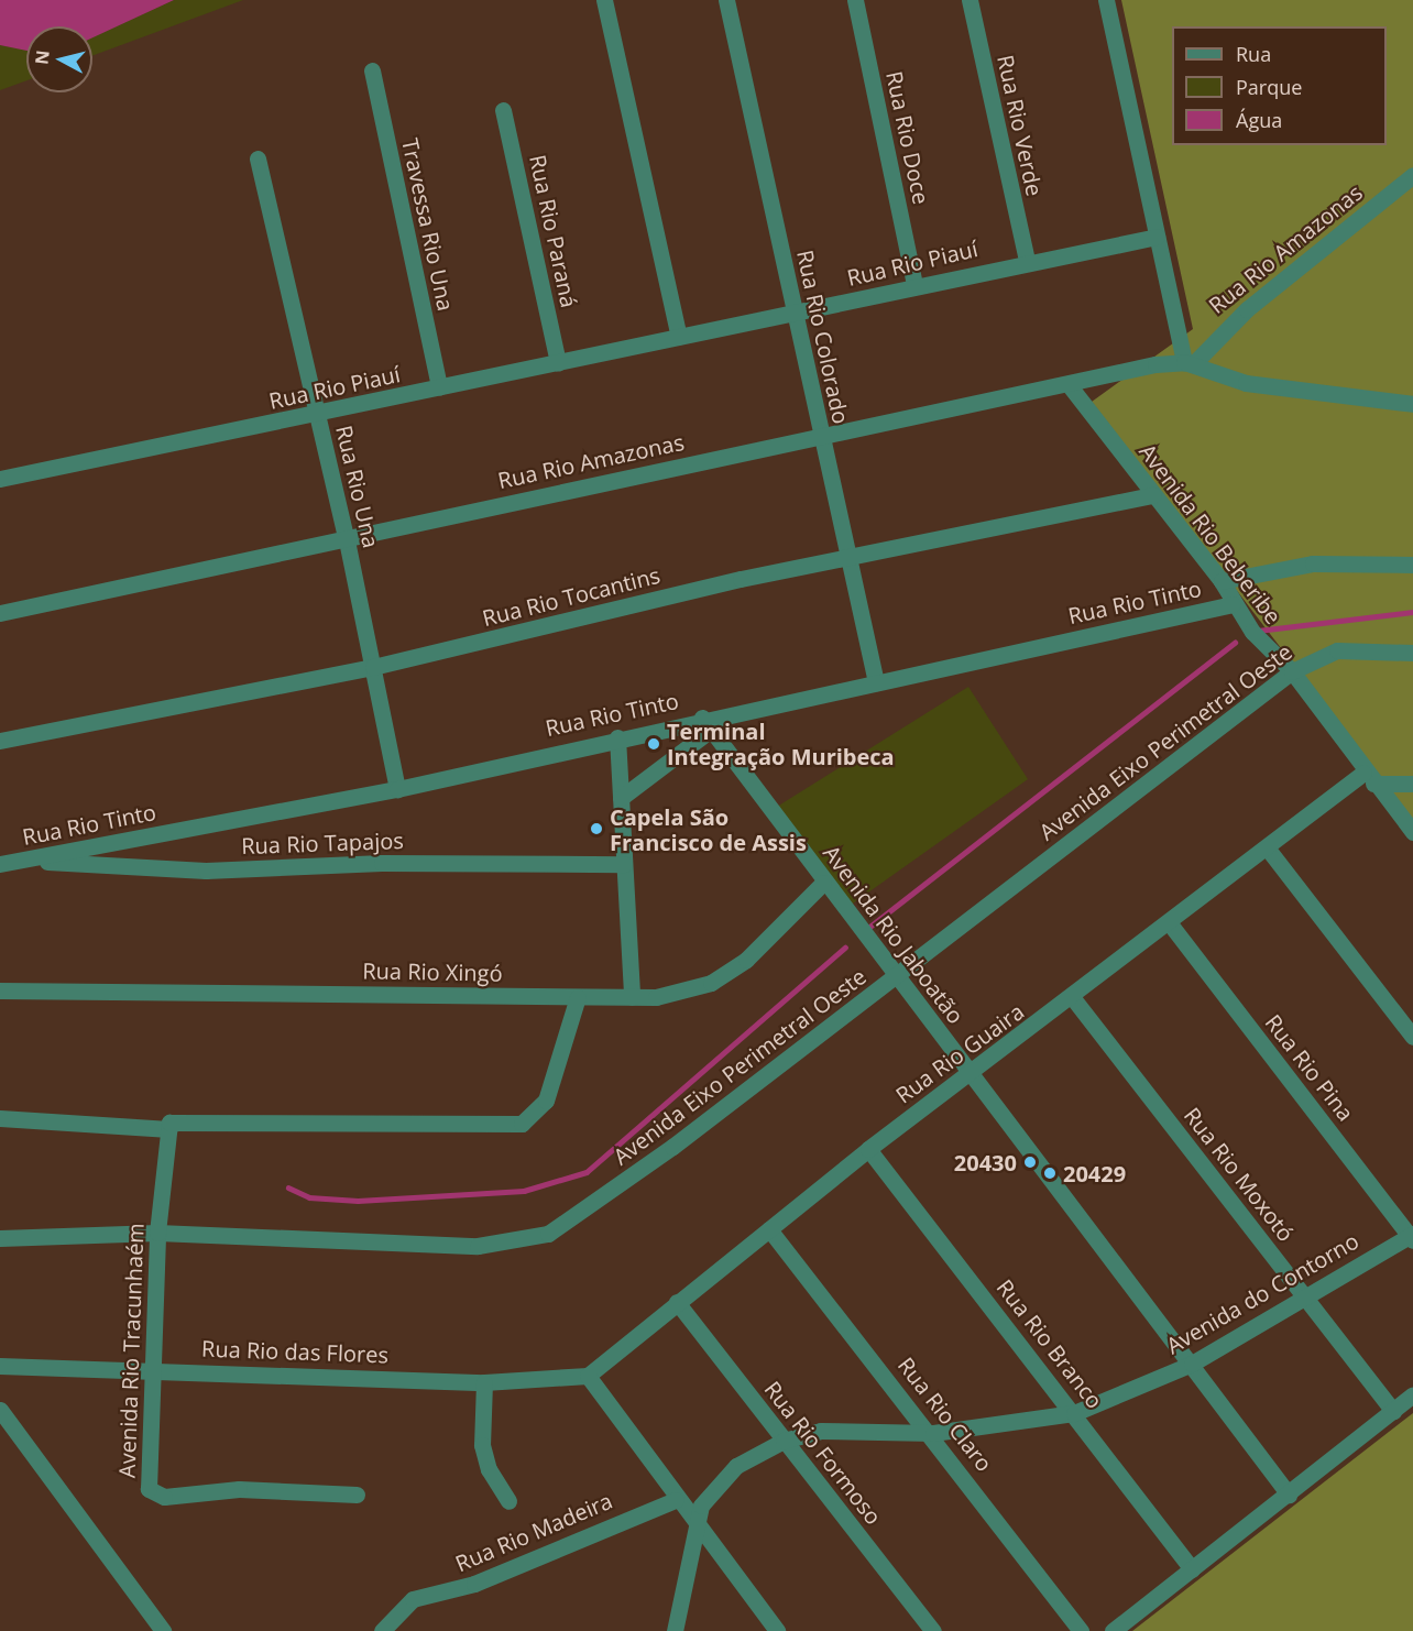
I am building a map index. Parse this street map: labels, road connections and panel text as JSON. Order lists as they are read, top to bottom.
{
  "streets": {
    "street": [
      "Rua Rio Verde",
      "Rua Rio Doce",
      "Travessa Rio Una",
      "Rua Rio Paraná",
      "Rua Rio Amazonas",
      "Rua Rio Piauí",
      "Rua Rio Colorado",
      "Rua Rio Una",
      "Avenida Rio Beberibe",
      "Rua Rio Tocantins",
      "Rua Rio Tinto",
      "Avenida Eixo Perimetral Oeste",
      "Rua Rio Tapajos",
      "Avenida Rio Jaboatão",
      "Rua Rio Xingó",
      "Rua Rio Guaira",
      "Rua Rio Pina",
      "Rua Rio Moxotó",
      "Avenida do Contorno",
      "Rua Rio Branco",
      "Avenida Rio Tracunhaém",
      "Rua Rio das Flores",
      "Rua Rio Claro",
      "Rua Rio Formoso",
      "Rua Rio Madeira"
    ]
  },
  "crossings": [
    ["Rua Rio Verde", "Rua Rio Piauí"],
    ["Rua Rio Doce", "Rua Rio Piauí"],
    ["Travessa Rio Una", "Rua Rio Piauí"],
    ["Rua Rio Paraná", "Rua Rio Piauí"],
    ["Rua Rio Amazonas", "Rua Rio Colorado"],
    ["Rua Rio Amazonas", "Rua Rio Una"],
    ["Rua Rio Amazonas", "Avenida Rio Beberibe"],
    ["Rua Rio Piauí", "Rua Rio Colorado"],
    ["Rua Rio Piauí", "Rua Rio Una"],
    ["Rua Rio Colorado", "Rua Rio Tocantins"],
    ["Rua Rio Colorado", "Rua Rio Tinto"],
    ["Rua Rio Una", "Rua Rio Tocantins"],
    ["Rua Rio Una", "Rua Rio Tinto"],
    ["Avenida Rio Beberibe", "Rua Rio Tocantins"],
    ["Avenida Rio Beberibe", "Rua Rio Tinto"],
    ["Avenida Rio Beberibe", "Avenida Eixo Perimetral Oeste"],
    ["Avenida Rio Beberibe", "Rua Rio Guaira"],
    ["Rua Rio Tinto", "Rua Rio Tapajos"],
    ["Rua Rio Tinto", "Avenida Rio Jaboatão"],
    ["Avenida Eixo Perimetral Oeste", "Avenida Rio Jaboatão"],
    ["Avenida Eixo Perimetral Oeste", "Avenida Rio Tracunhaém"],
    ["Avenida Rio Jaboatão", "Rua Rio Xingó"],
    ["Avenida Rio Jaboatão", "Rua Rio Guaira"],
    ["Avenida Rio Jaboatão", "Avenida do Contorno"],
    ["Rua Rio Guaira", "Rua Rio Pina"],
    ["Rua Rio Guaira", "Rua Rio Moxotó"],
    ["Rua Rio Guaira", "Rua Rio Branco"],
    ["Rua Rio Guaira", "Rua Rio das Flores"],
    ["Rua Rio Guaira", "Rua Rio Claro"],
    ["Rua Rio Guaira", "Rua Rio Formoso"],
    ["Rua Rio Pina", "Avenida do Contorno"],
    ["Rua Rio Moxotó", "Avenida do Contorno"],
    ["Avenida do Contorno", "Rua Rio Branco"],
    ["Avenida do Contorno", "Rua Rio Claro"],
    ["Avenida do Contorno", "Rua Rio Formoso"],
    ["Avenida Rio Tracunhaém", "Rua Rio das Flores"]
  ],
  "places": [
    "Terminal Integração Muribeca",
    "Capela São Francisco de Assis",
    "20430",
    "20429"
  ],
  "legend": ["Rua", "Parque", "Água"],
  "north": "left"
}
